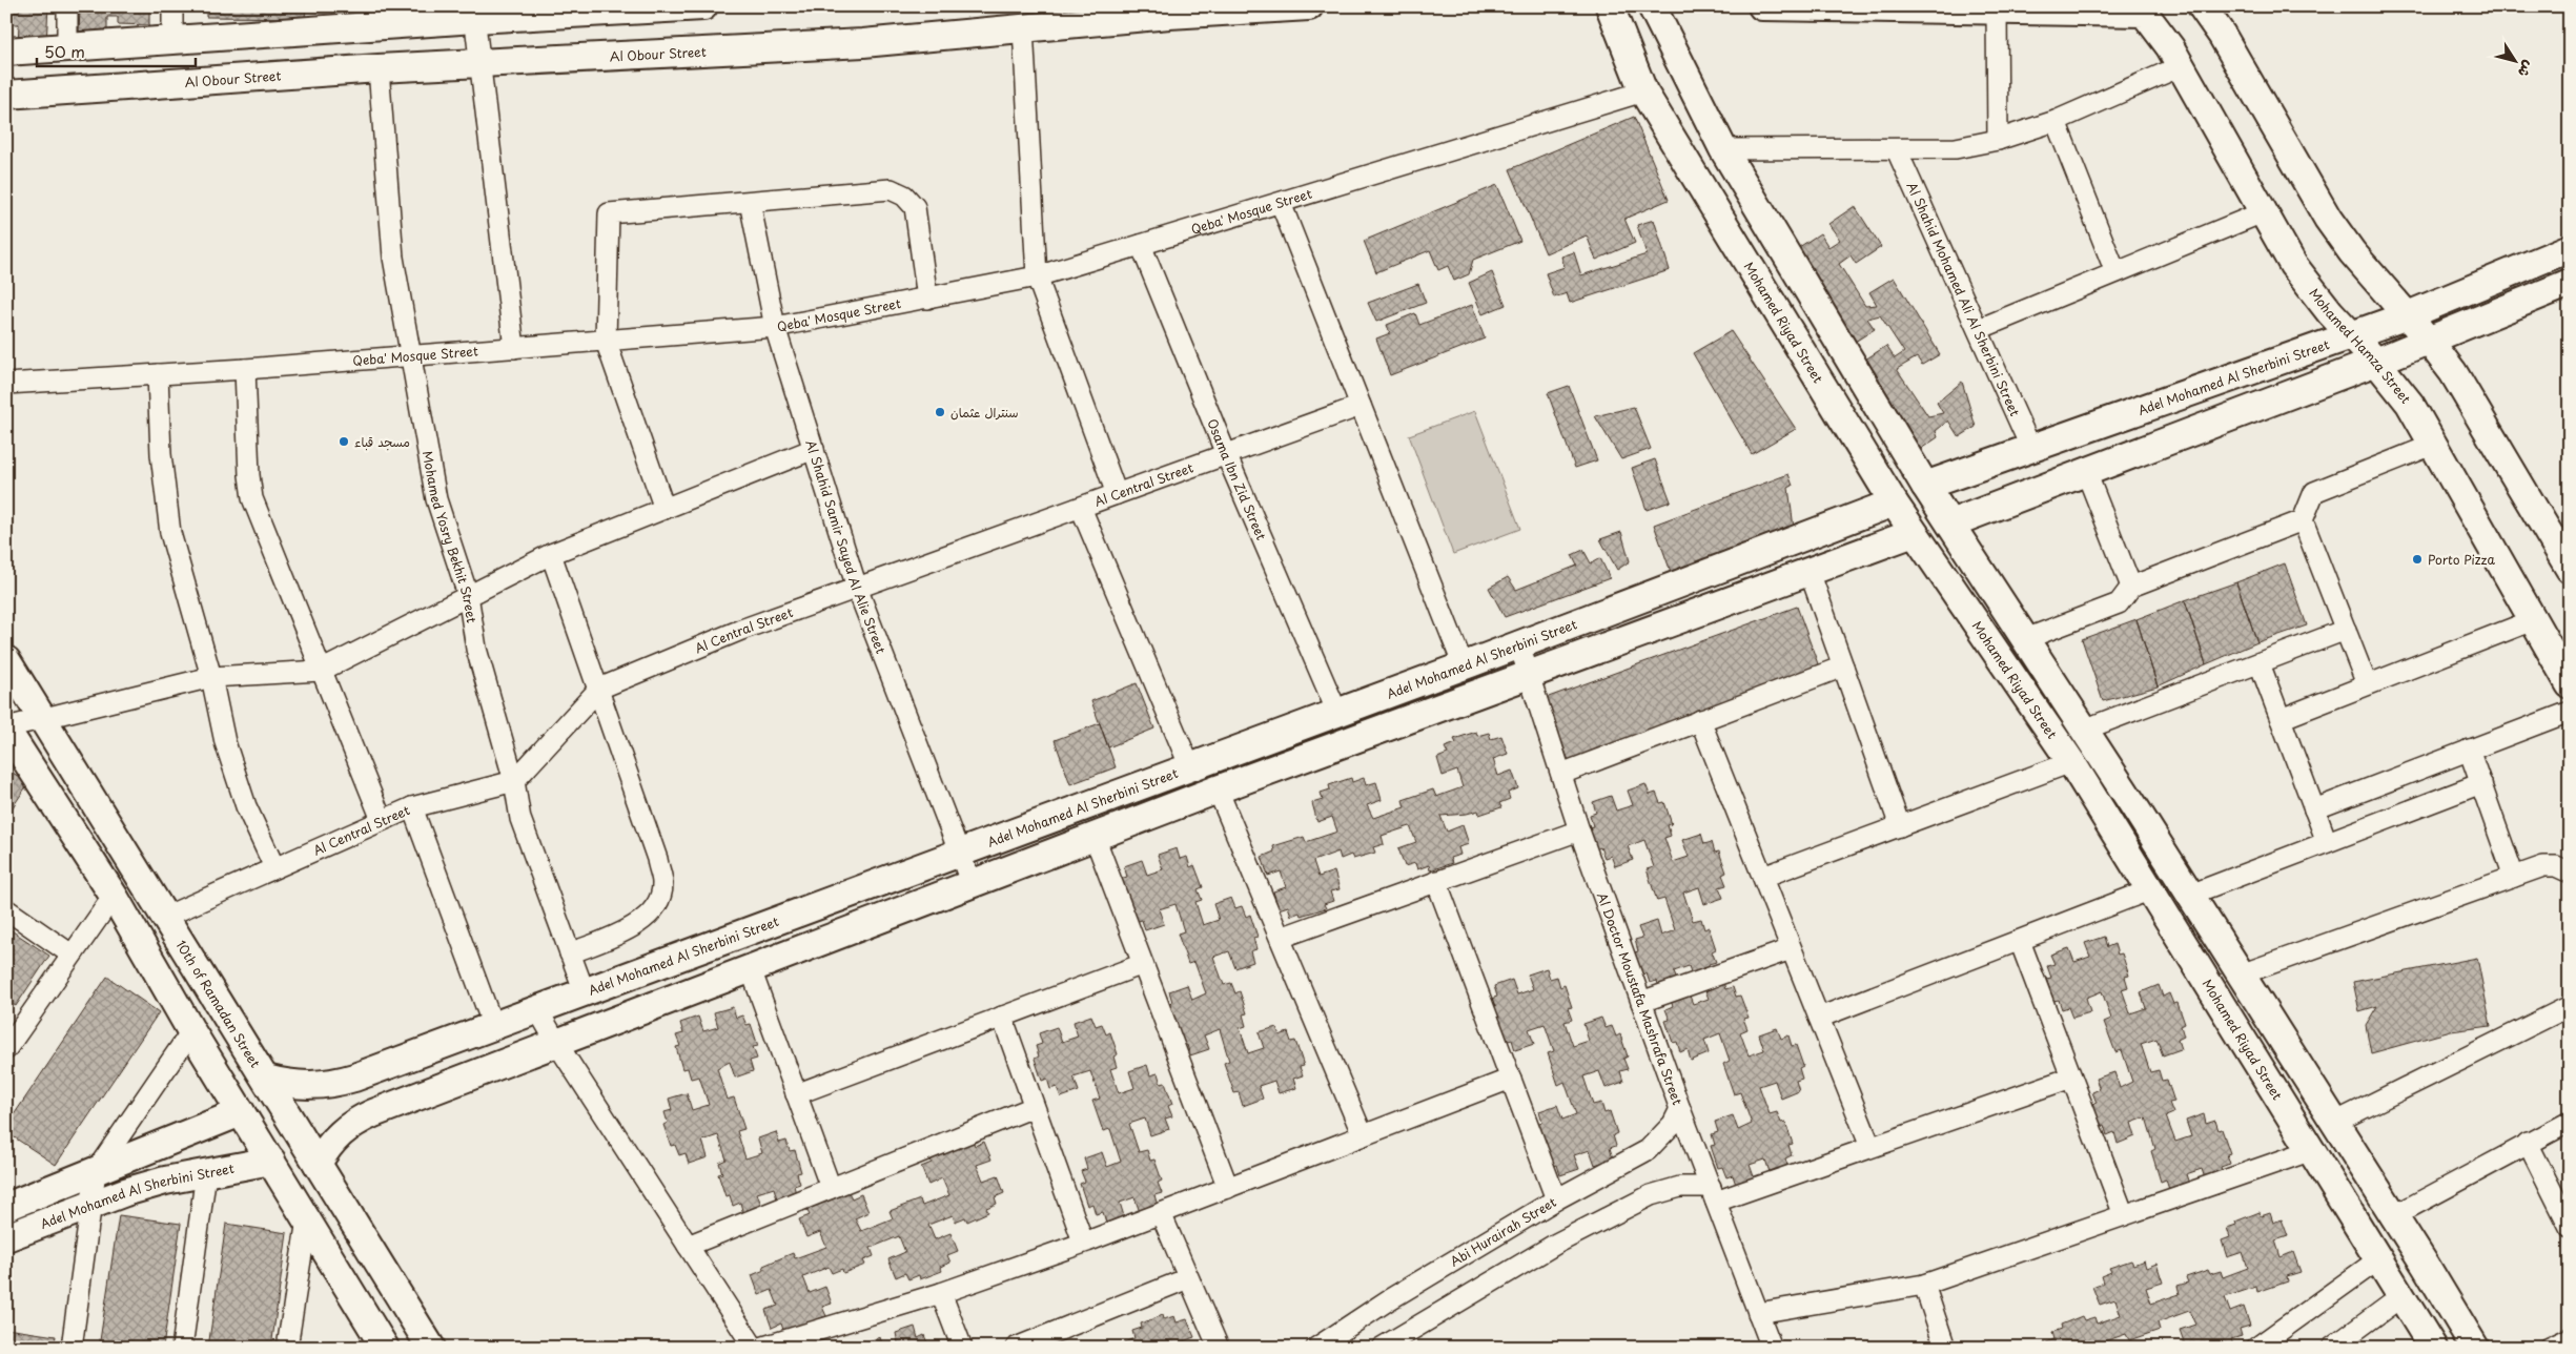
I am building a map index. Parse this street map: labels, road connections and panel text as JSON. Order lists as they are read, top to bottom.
{
  "streets": {
    "street": [
      "Al Obour Street",
      "Qeba' Mosque Street",
      "Al Shahid Mohamed Ali Al Sherbini Street",
      "Mohamed Riyad Street",
      "Mohamed Hamza Street",
      "Adel Mohamed Al Sherbini Street",
      "Osama Ibn Zid Street",
      "Al Central Street",
      "Mohamed Yosry Bekhit Street",
      "Al Shahid Samir Sayed Al Alie Street",
      "Al Doctor Moustafa Mashrafa Street",
      "10th of Ramadan Street",
      "Abi Hurairah Street"
    ]
  },
  "crossings": [
    ["Al Obour Street", "Mohamed Yosry Bekhit Street"],
    ["Qeba' Mosque Street", "Mohamed Riyad Street"],
    ["Qeba' Mosque Street", "Osama Ibn Zid Street"],
    ["Qeba' Mosque Street", "Mohamed Yosry Bekhit Street"],
    ["Qeba' Mosque Street", "Al Shahid Samir Sayed Al Alie Street"],
    ["Al Shahid Mohamed Ali Al Sherbini Street", "Adel Mohamed Al Sherbini Street"],
    ["Mohamed Riyad Street", "Adel Mohamed Al Sherbini Street"],
    ["Mohamed Hamza Street", "Adel Mohamed Al Sherbini Street"],
    ["Adel Mohamed Al Sherbini Street", "Osama Ibn Zid Street"],
    ["Adel Mohamed Al Sherbini Street", "Mohamed Yosry Bekhit Street"],
    ["Adel Mohamed Al Sherbini Street", "Al Shahid Samir Sayed Al Alie Street"],
    ["Adel Mohamed Al Sherbini Street", "Al Doctor Moustafa Mashrafa Street"],
    ["Adel Mohamed Al Sherbini Street", "10th of Ramadan Street"],
    ["Osama Ibn Zid Street", "Al Central Street"],
    ["Al Central Street", "Mohamed Yosry Bekhit Street"],
    ["Al Central Street", "Al Shahid Samir Sayed Al Alie Street"],
    ["Al Central Street", "10th of Ramadan Street"],
    ["Al Doctor Moustafa Mashrafa Street", "Abi Hurairah Street"]
  ],
  "places": ["سنترال عثمان", "مسجد قباء", "Porto Pizza"],
  "scale_bar": "50 m",
  "north": "bottom right"
}
